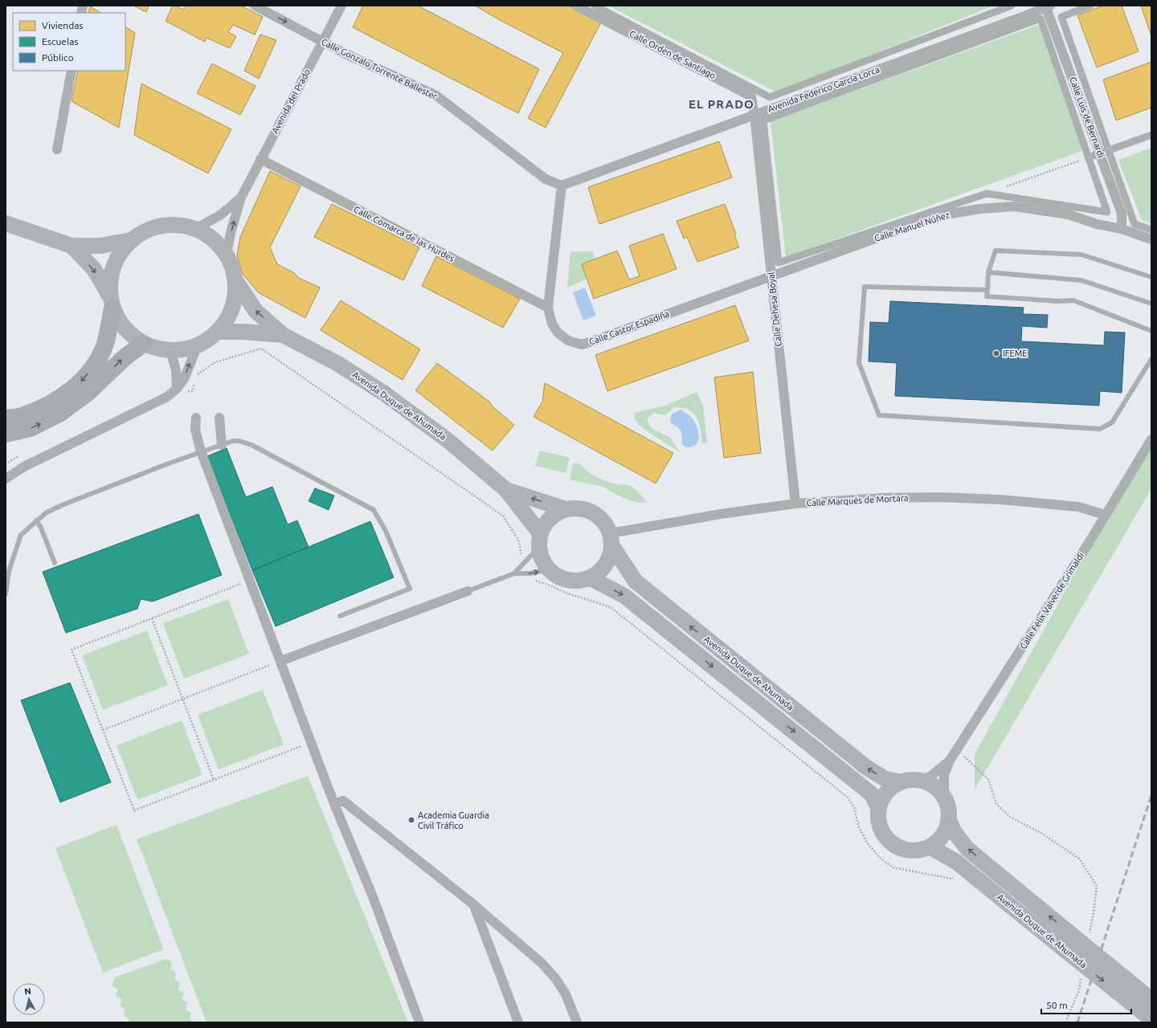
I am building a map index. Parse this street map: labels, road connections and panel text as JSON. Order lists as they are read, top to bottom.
{
  "streets": {
    "main road": ["Avenida Duque de Ahumada"],
    "street": [
      "Calle Orden de Santiago",
      "Calle Gonzalo Torrente Ballester",
      "Avenida Federico García Lorca",
      "Avenida del Prado",
      "Calle Luis de Bernardi",
      "Calle Manuel Núñez",
      "Calle Comarca de las Hurdes",
      "Calle Dehesa Boyal",
      "Calle Castor Espadiña",
      "Calle Marqués de Mortara",
      "Calle Félix Valverde Grimaldi"
    ]
  },
  "crossings": [
    ["Calle Orden de Santiago", "Avenida Federico García Lorca"],
    ["Calle Orden de Santiago", "Calle Dehesa Boyal"],
    ["Calle Gonzalo Torrente Ballester", "Avenida Federico García Lorca"],
    ["Calle Gonzalo Torrente Ballester", "Avenida del Prado"],
    ["Calle Gonzalo Torrente Ballester", "Calle Castor Espadiña"],
    ["Avenida Federico García Lorca", "Calle Luis de Bernardi"],
    ["Avenida Federico García Lorca", "Calle Dehesa Boyal"],
    ["Avenida Federico García Lorca", "Calle Castor Espadiña"],
    ["Avenida del Prado", "Calle Comarca de las Hurdes"],
    ["Calle Luis de Bernardi", "Calle Manuel Núñez"],
    ["Calle Manuel Núñez", "Calle Dehesa Boyal"],
    ["Calle Manuel Núñez", "Calle Castor Espadiña"],
    ["Calle Comarca de las Hurdes", "Calle Castor Espadiña"],
    ["Calle Dehesa Boyal", "Calle Castor Espadiña"],
    ["Calle Dehesa Boyal", "Calle Marqués de Mortara"],
    ["Avenida Duque de Ahumada", "Calle Marqués de Mortara"],
    ["Avenida Duque de Ahumada", "Calle Félix Valverde Grimaldi"],
    ["Calle Marqués de Mortara", "Calle Félix Valverde Grimaldi"]
  ],
  "districts": ["EL PRADO"],
  "places": ["IFEME", "Academia Guardia Civil Tráfico"],
  "legend": ["Viviendas", "Escuelas", "Público"],
  "scale_bar": "50 m",
  "north": "top"
}
